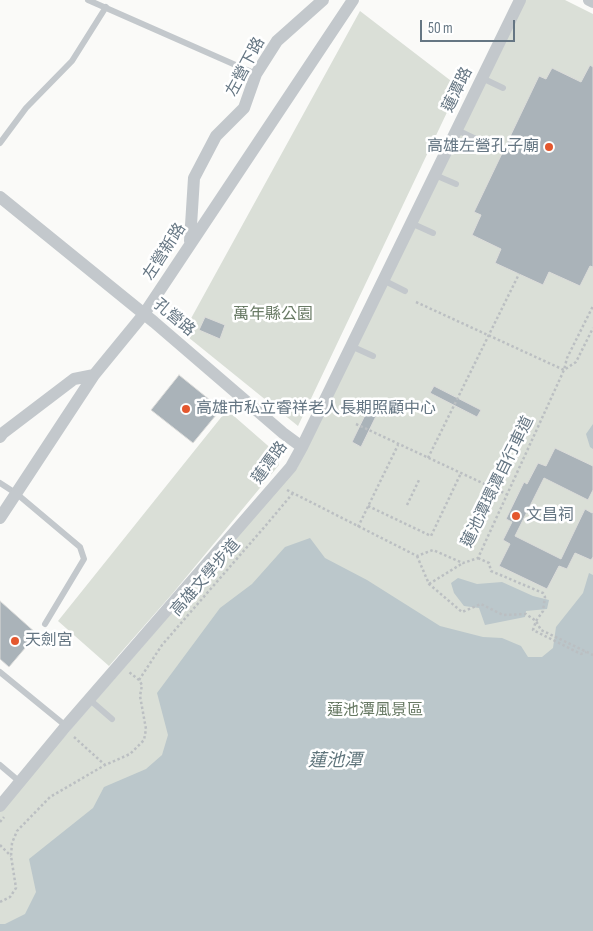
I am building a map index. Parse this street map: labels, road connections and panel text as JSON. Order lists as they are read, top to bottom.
{
  "streets": {
    "street": [
      "左營下路",
      "蓮潭路",
      "左營新路",
      "孔營路"
    ],
    "path": ["蓮池潭環潭自行車道", "高雄文學步道"]
  },
  "crossings": [
    ["左營下路", "左營新路"],
    ["蓮潭路", "孔營路"],
    ["左營新路", "孔營路"]
  ],
  "water": ["蓮池潭"],
  "parks": ["萬年縣公園", "蓮池潭風景區"],
  "places": [
    "高雄左營孔子廟",
    "高雄市私立睿祥老人長期照顧中心",
    "文昌祠",
    "天劍宮"
  ],
  "scale_bar": "50 m"
}
